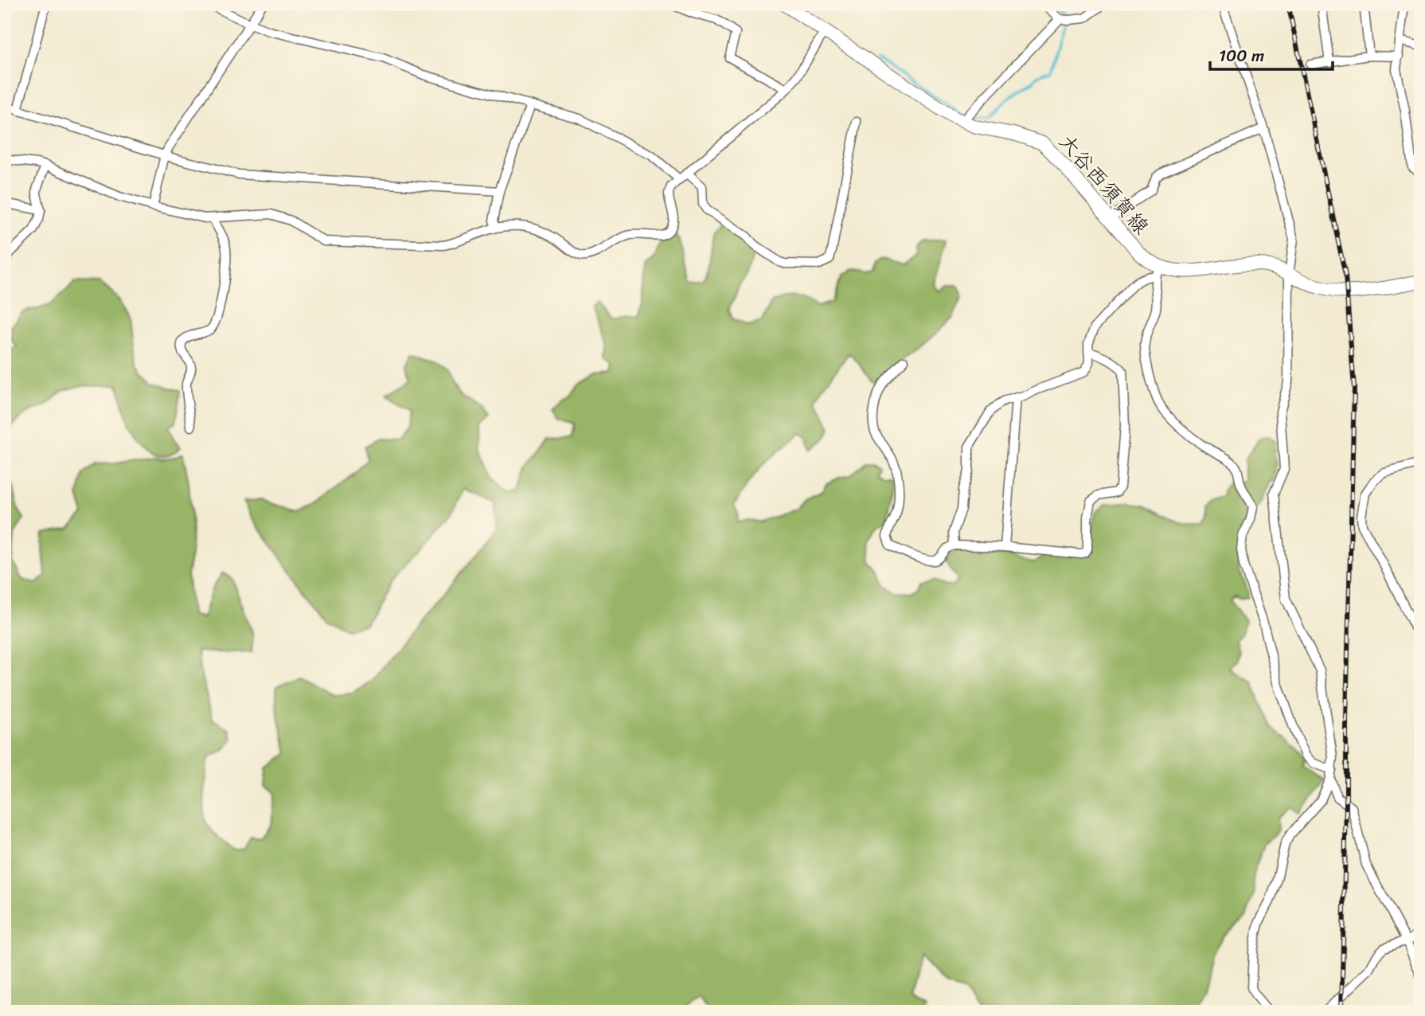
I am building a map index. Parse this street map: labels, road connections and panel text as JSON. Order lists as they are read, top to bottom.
{
  "streets": {
    "main road": ["大谷西須賀線"]
  },
  "scale_bar": "100 m"
}
